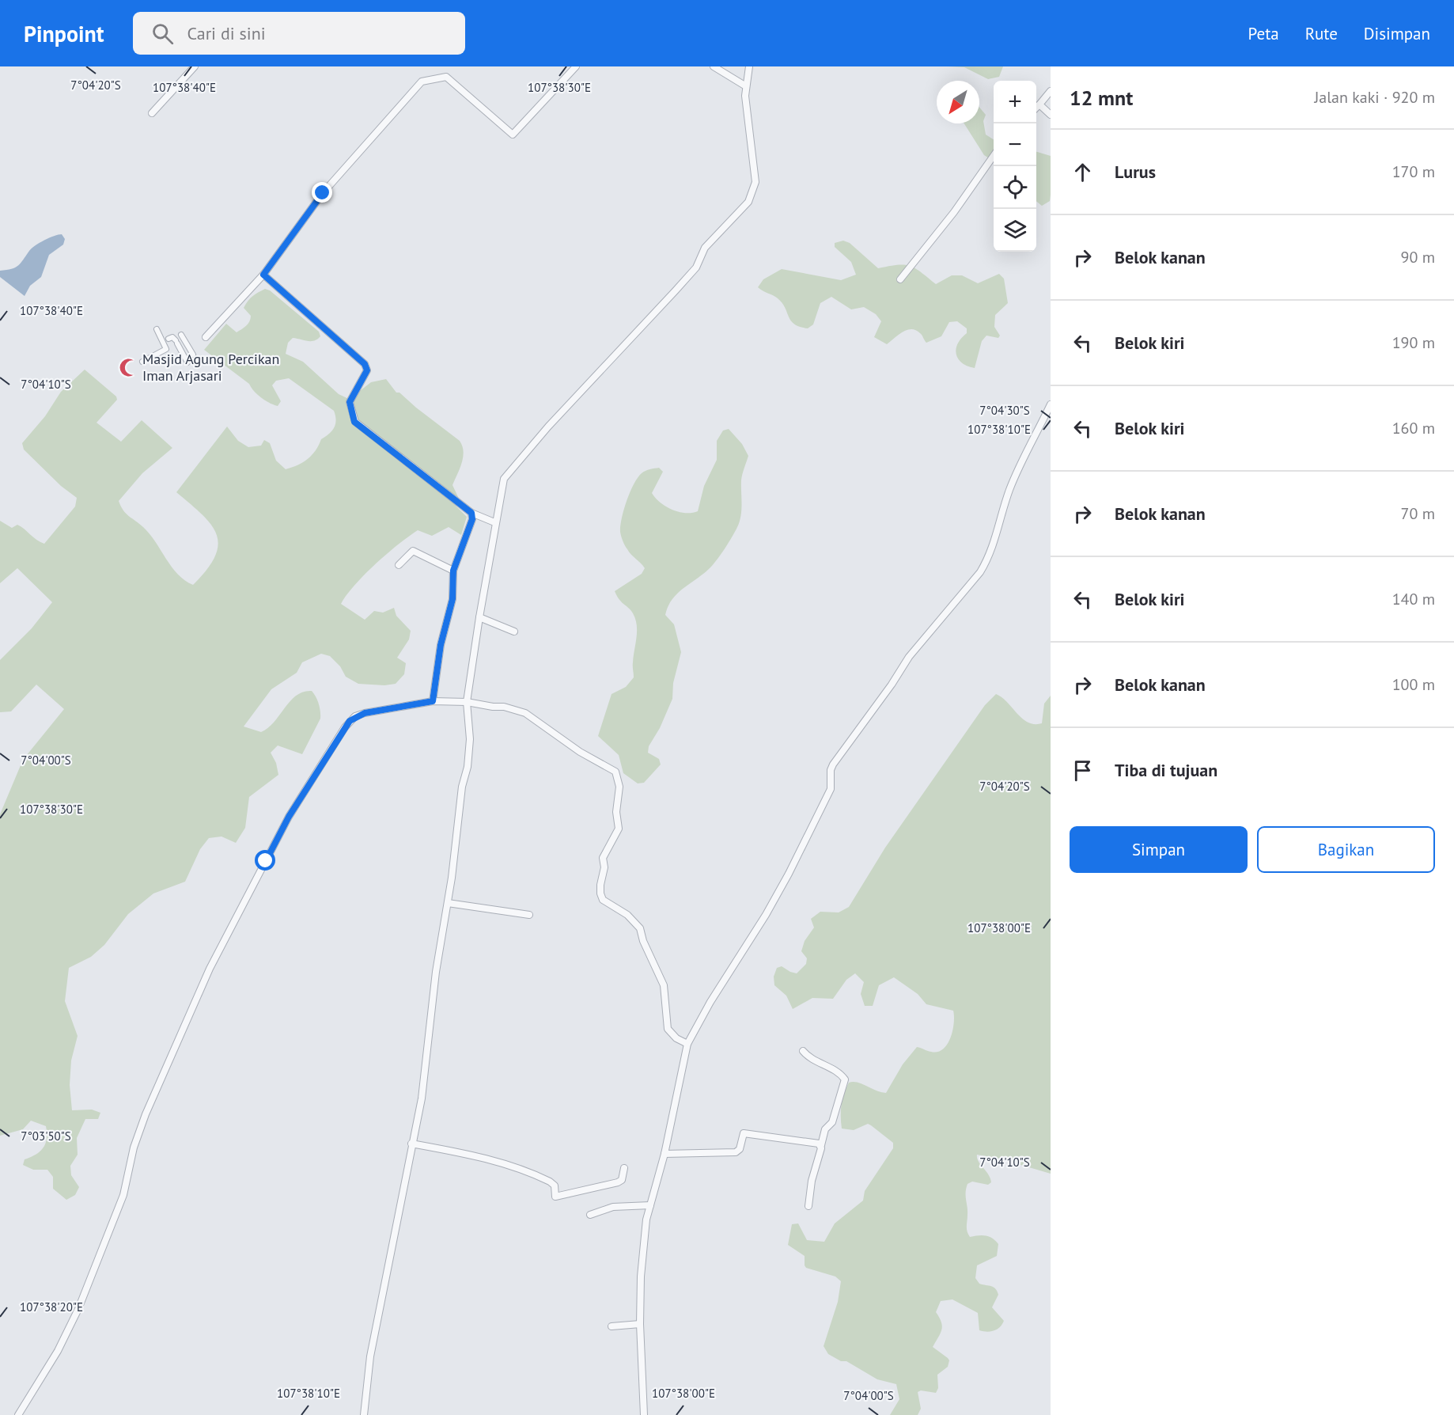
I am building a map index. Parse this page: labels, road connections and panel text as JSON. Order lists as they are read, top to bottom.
{
  "places": {
    "mosque": ["Masjid Agung Percikan Iman Arjasari"]
  },
  "north": "bottom left",
  "page": {
    "header": "Pinpoint",
    "search": "Cari di sini",
    "nav": ["Peta", "Rute", "Disimpan"],
    "heading": ["12 mnt", "Jalan kaki · 920 m"],
    "map_buttons": ["+", "−"],
    "list": [
      ["Lurus", "170 m"],
      ["Belok kanan", "90 m"],
      ["Belok kiri", "190 m"],
      ["Belok kiri", "160 m"],
      ["Belok kanan", "70 m"],
      ["Belok kiri", "140 m"],
      ["Belok kanan", "100 m"],
      "Tiba di tujuan"
    ],
    "buttons": ["Simpan", "Bagikan"]
  },
  "coordinates": [
    "7°04'20\"S",
    "107°38'40\"E",
    "107°38'30\"E",
    "7°04'10\"S",
    "7°04'30\"S",
    "107°38'10\"E",
    "7°04'00\"S",
    "107°38'00\"E",
    "7°03'50\"S",
    "107°38'20\"E"
  ]
}
